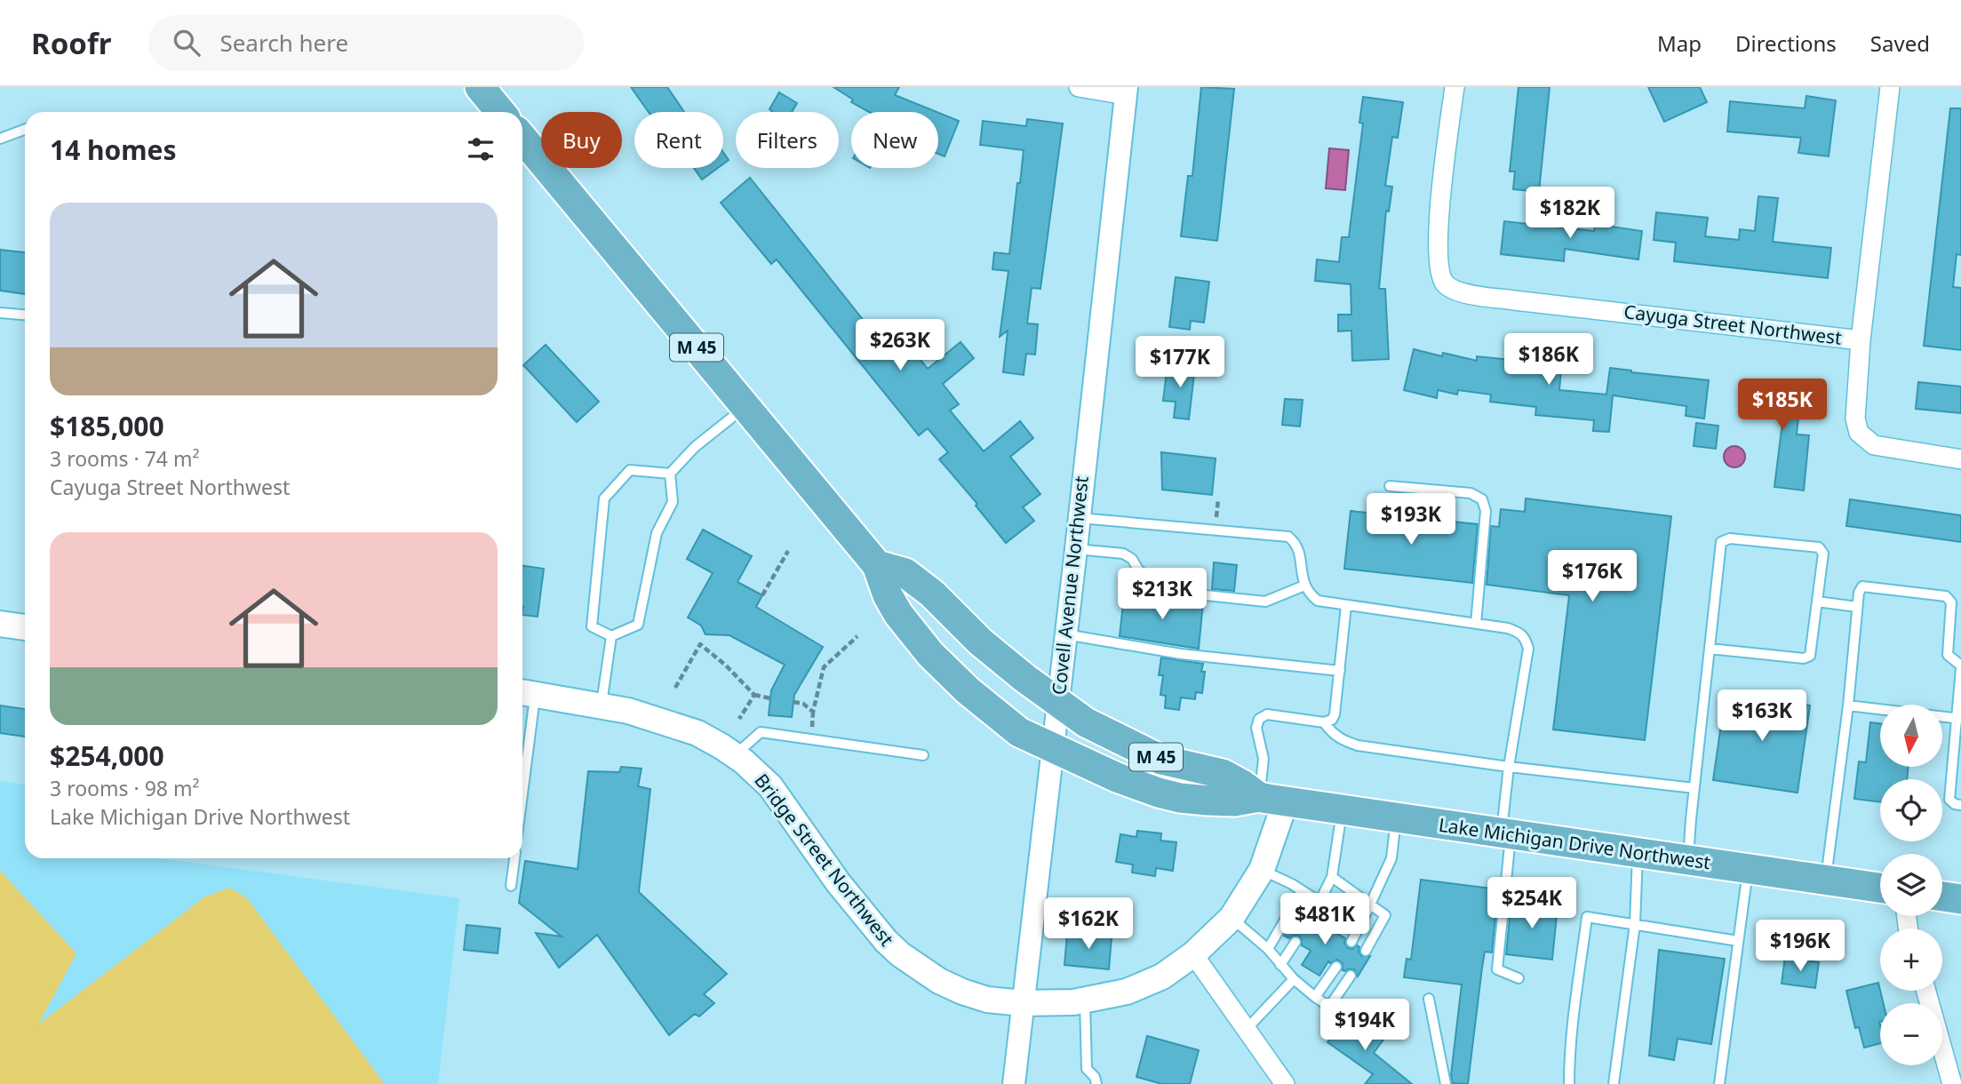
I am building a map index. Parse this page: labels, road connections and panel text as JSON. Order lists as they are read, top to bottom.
{
  "streets": {
    "highway": ["M 45", "Lake Michigan Drive Northwest"],
    "main road": ["Bridge Street Northwest"],
    "street": ["Cayuga Street Northwest", "Covell Avenue Northwest"]
  },
  "crossings": [
    ["Covell Avenue Northwest", "Lake Michigan Drive Northwest"],
    ["Covell Avenue Northwest", "Bridge Street Northwest"],
    ["Lake Michigan Drive Northwest", "Bridge Street Northwest"]
  ],
  "north": "bottom",
  "page": {
    "header": "Roofr",
    "search": "Search here",
    "nav": ["Map", "Directions", "Saved"],
    "chip": [
      "Buy",
      "Rent",
      "Filters",
      "New"
    ],
    "heading": "14 homes",
    "price": [
      "$182K",
      "$263K",
      "$186K",
      "$177K",
      "$185K",
      "$193K",
      "$176K",
      "$213K",
      "$163K",
      "$254K",
      "$481K",
      "$162K",
      "$196K",
      "$194K"
    ],
    "list": [
      {
        "name": "$185,000",
        "note": "3 rooms · 74 m² · Cayuga Street Northwest"
      },
      {
        "name": "$254,000",
        "note": "3 rooms · 98 m² · Lake Michigan Drive Northwest"
      }
    ],
    "map_buttons": ["+", "−"]
  }
}
